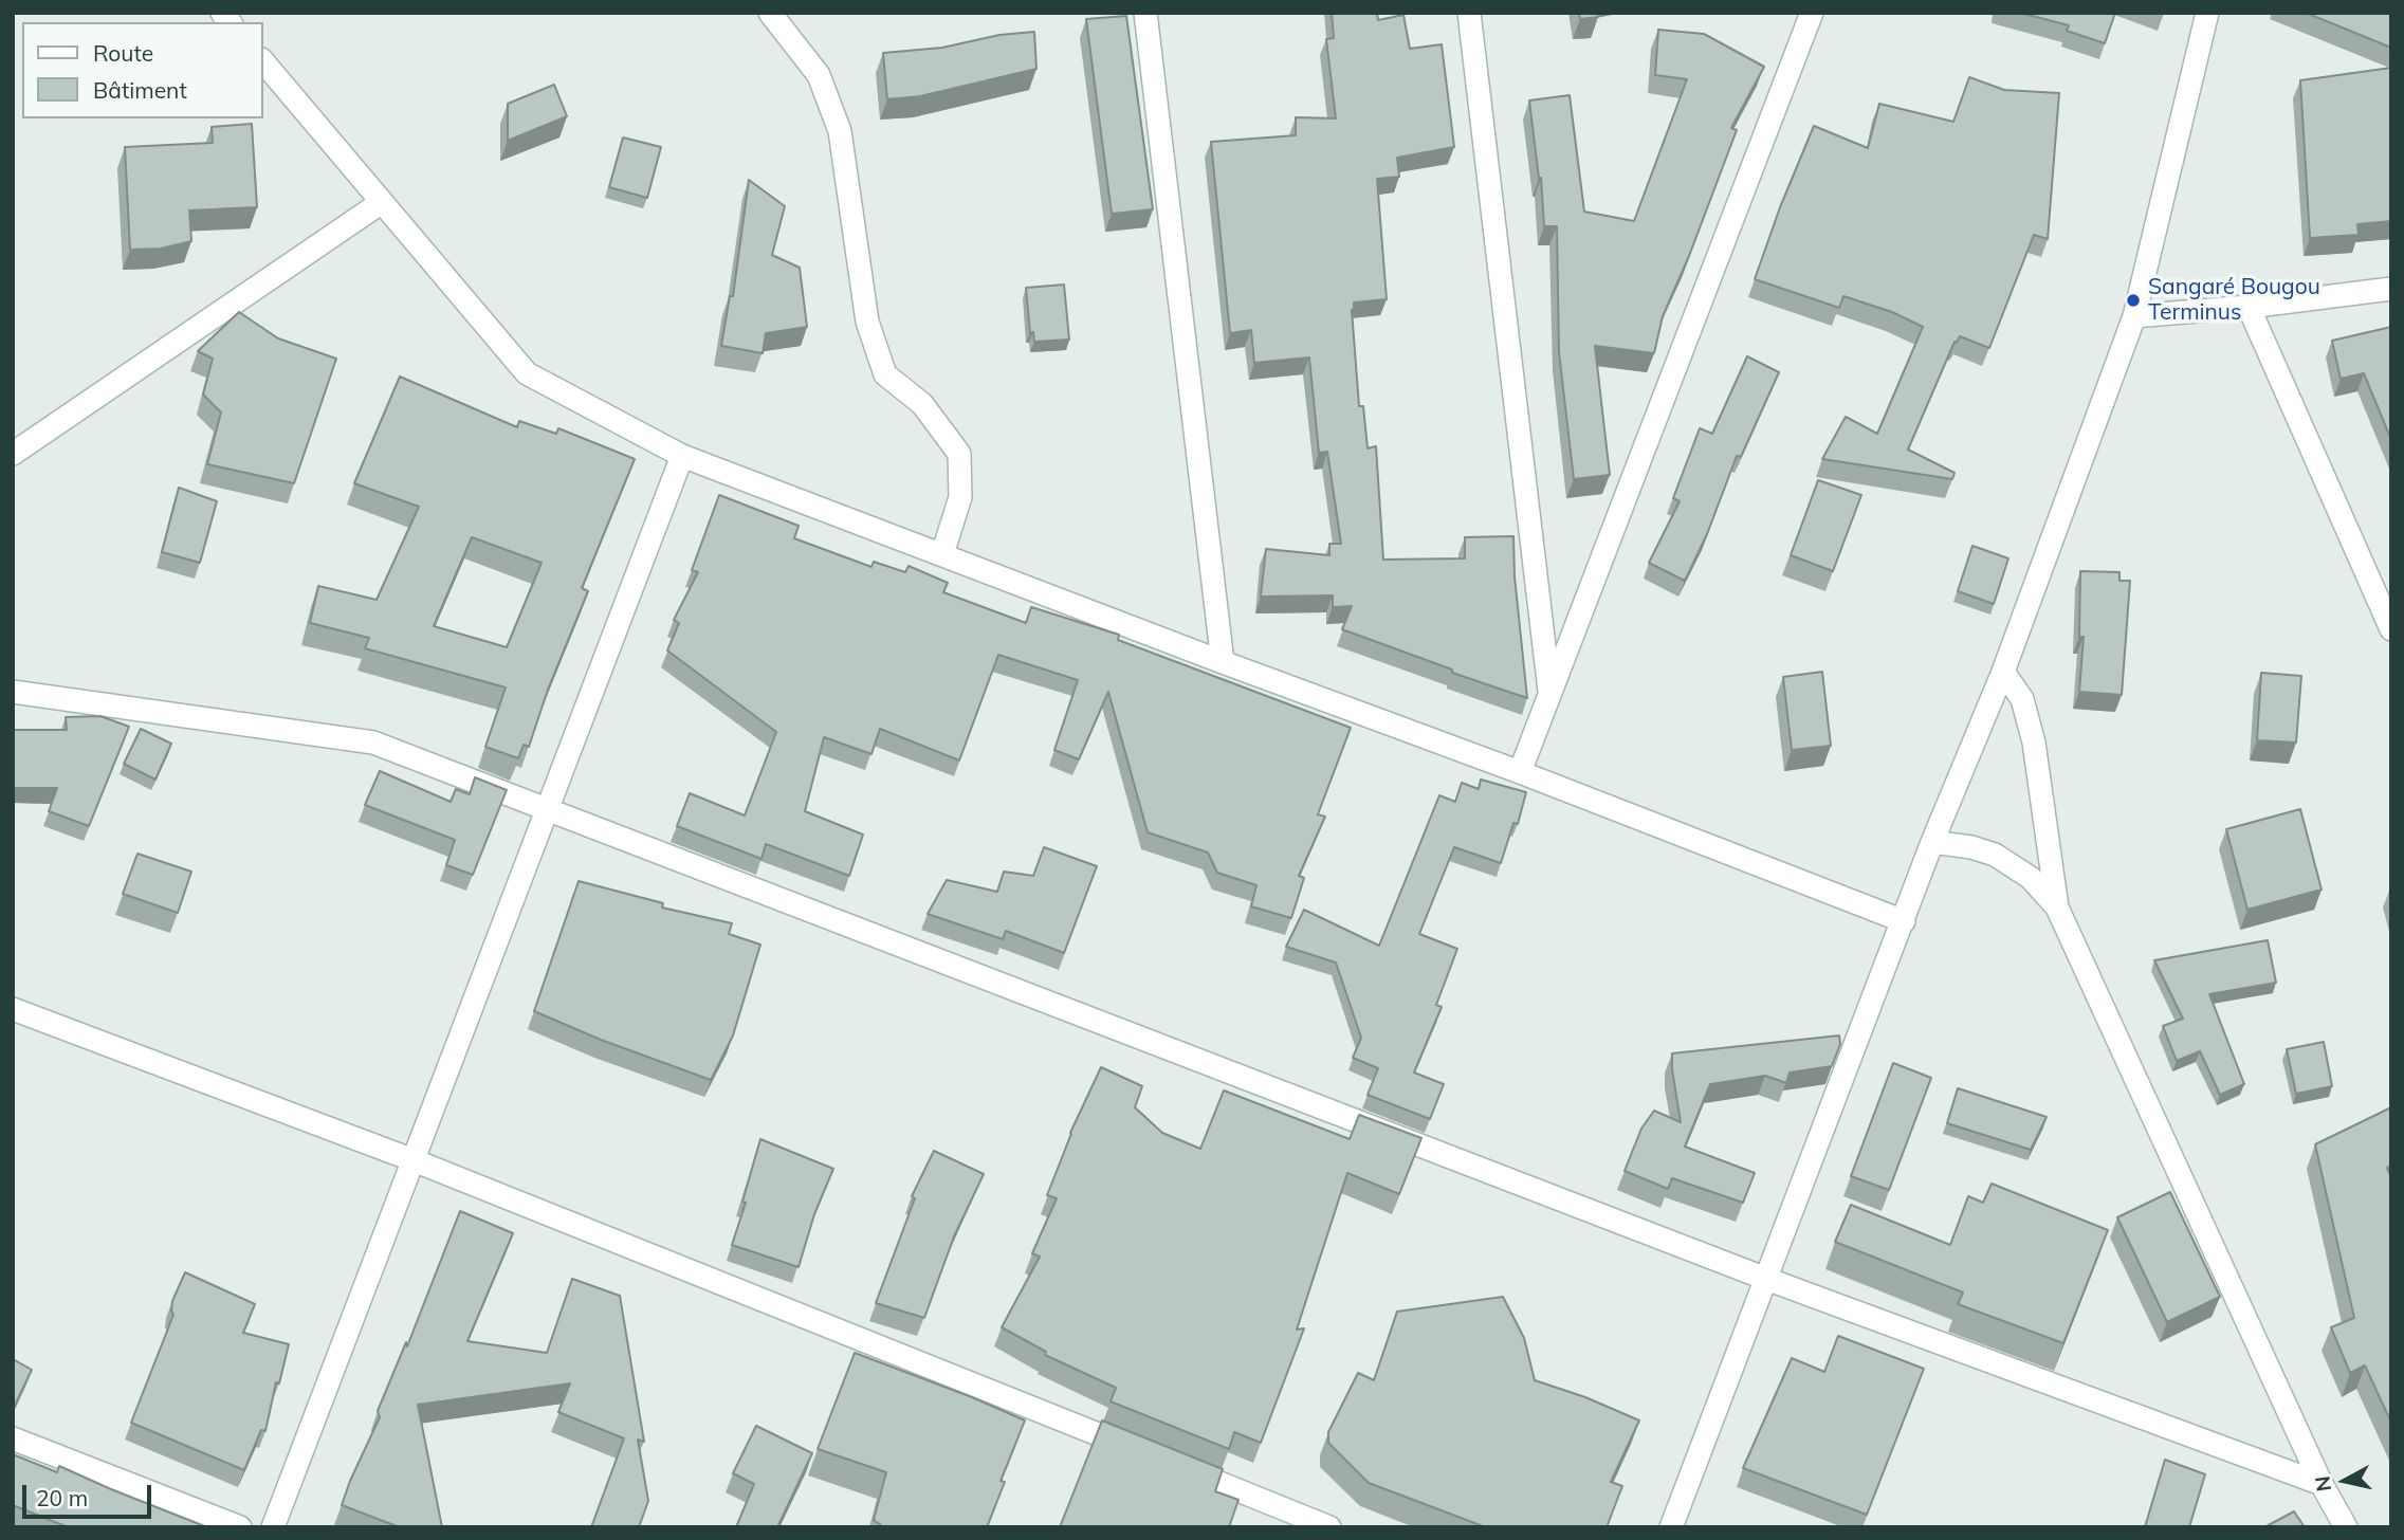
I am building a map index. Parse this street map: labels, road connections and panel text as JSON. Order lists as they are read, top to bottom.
{
  "places": ["Sangaré Bougou Terminus"],
  "legend": ["Route", "Bâtiment"],
  "scale_bar": "20 m",
  "north": "left"
}
